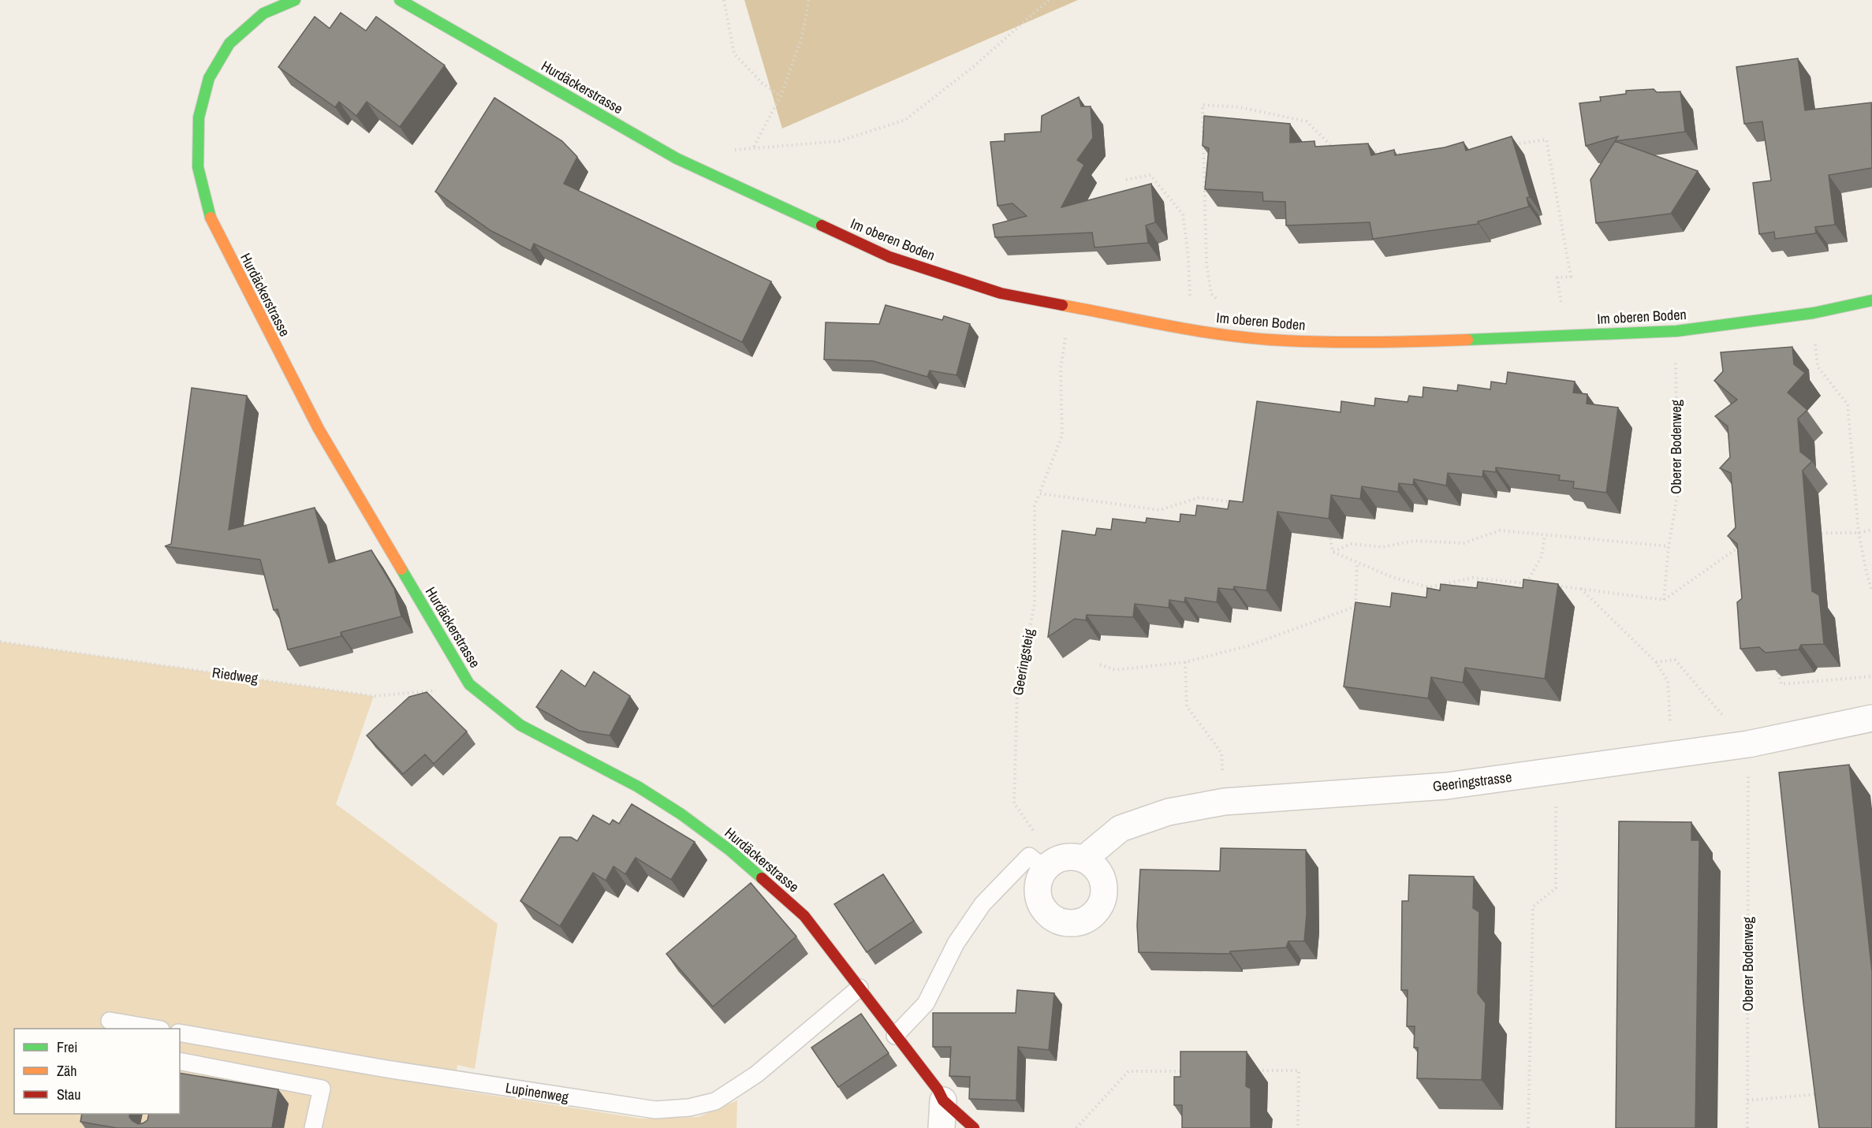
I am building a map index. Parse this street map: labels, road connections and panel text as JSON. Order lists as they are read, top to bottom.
{
  "streets": {
    "street": ["Hurdäckerstrasse", "Im oberen Boden", "Geeringstrasse"],
    "lane": ["Lupinenweg"],
    "path": ["Oberer Bodenweg", "Geeringsteig", "Riedweg"]
  },
  "crossings": [
    ["Hurdäckerstrasse", "Im oberen Boden"],
    ["Hurdäckerstrasse", "Riedweg"],
    ["Hurdäckerstrasse", "Lupinenweg"]
  ],
  "legend": ["Frei", "Zäh", "Stau"]
}
